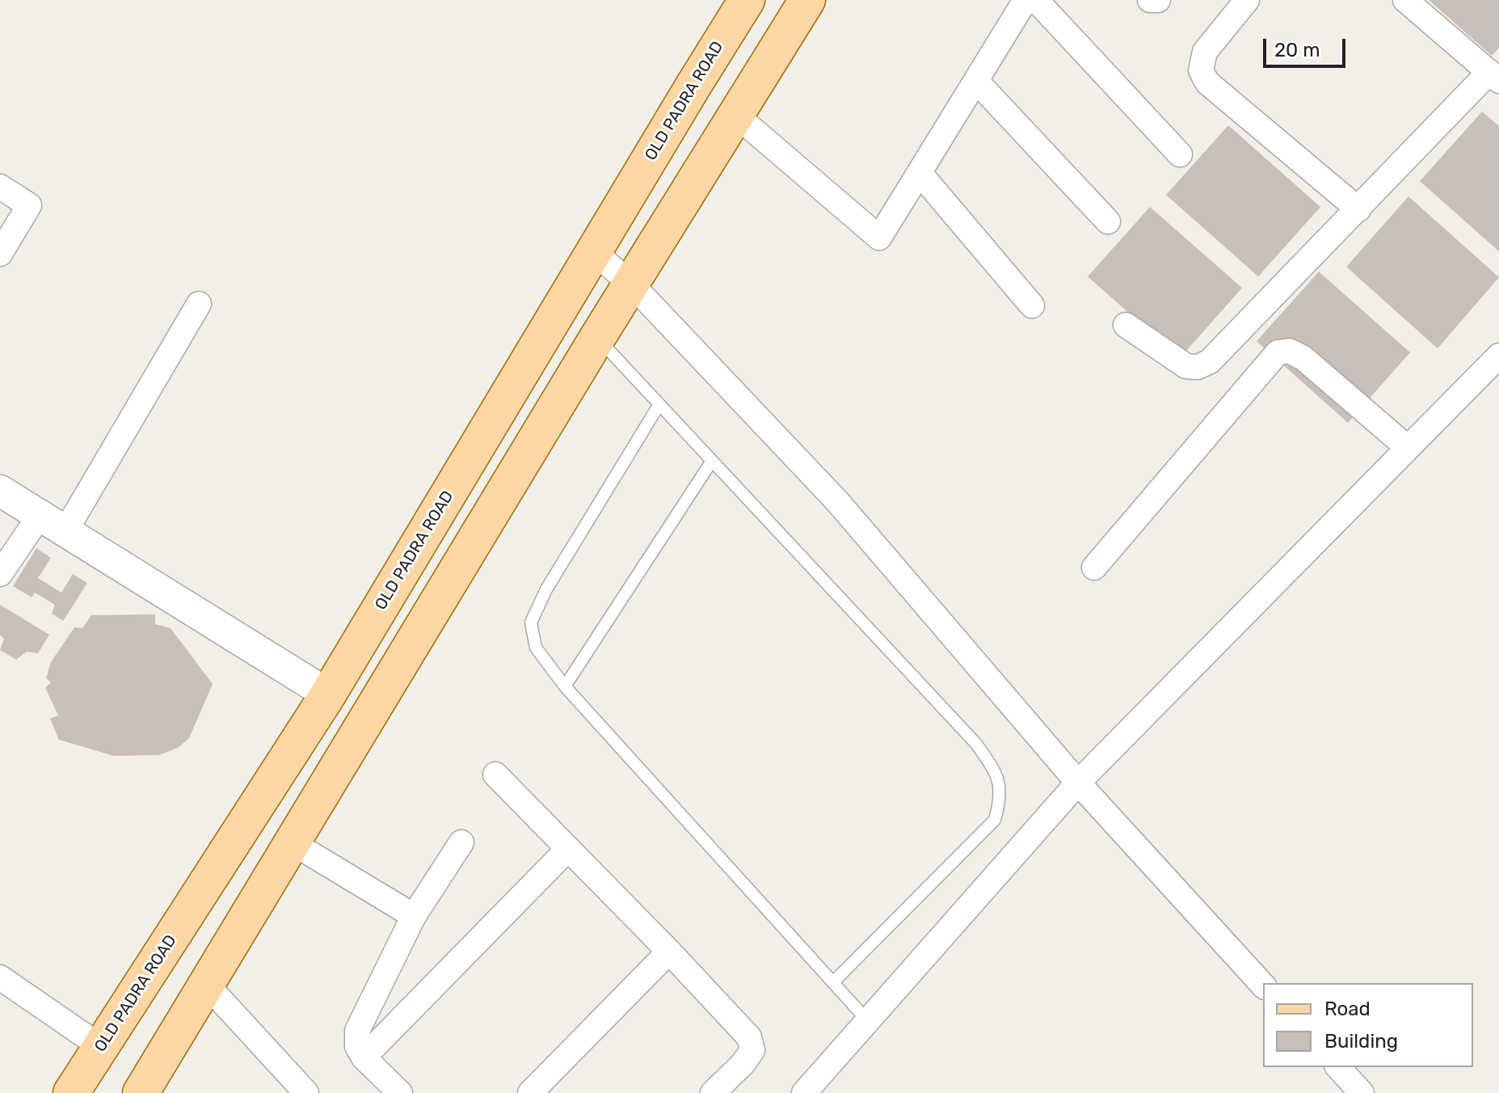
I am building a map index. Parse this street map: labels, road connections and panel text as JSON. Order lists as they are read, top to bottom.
{
  "streets": {
    "main road": ["OLD PADRA ROAD"]
  },
  "legend": ["Road", "Building"],
  "scale_bar": "20 m"
}
